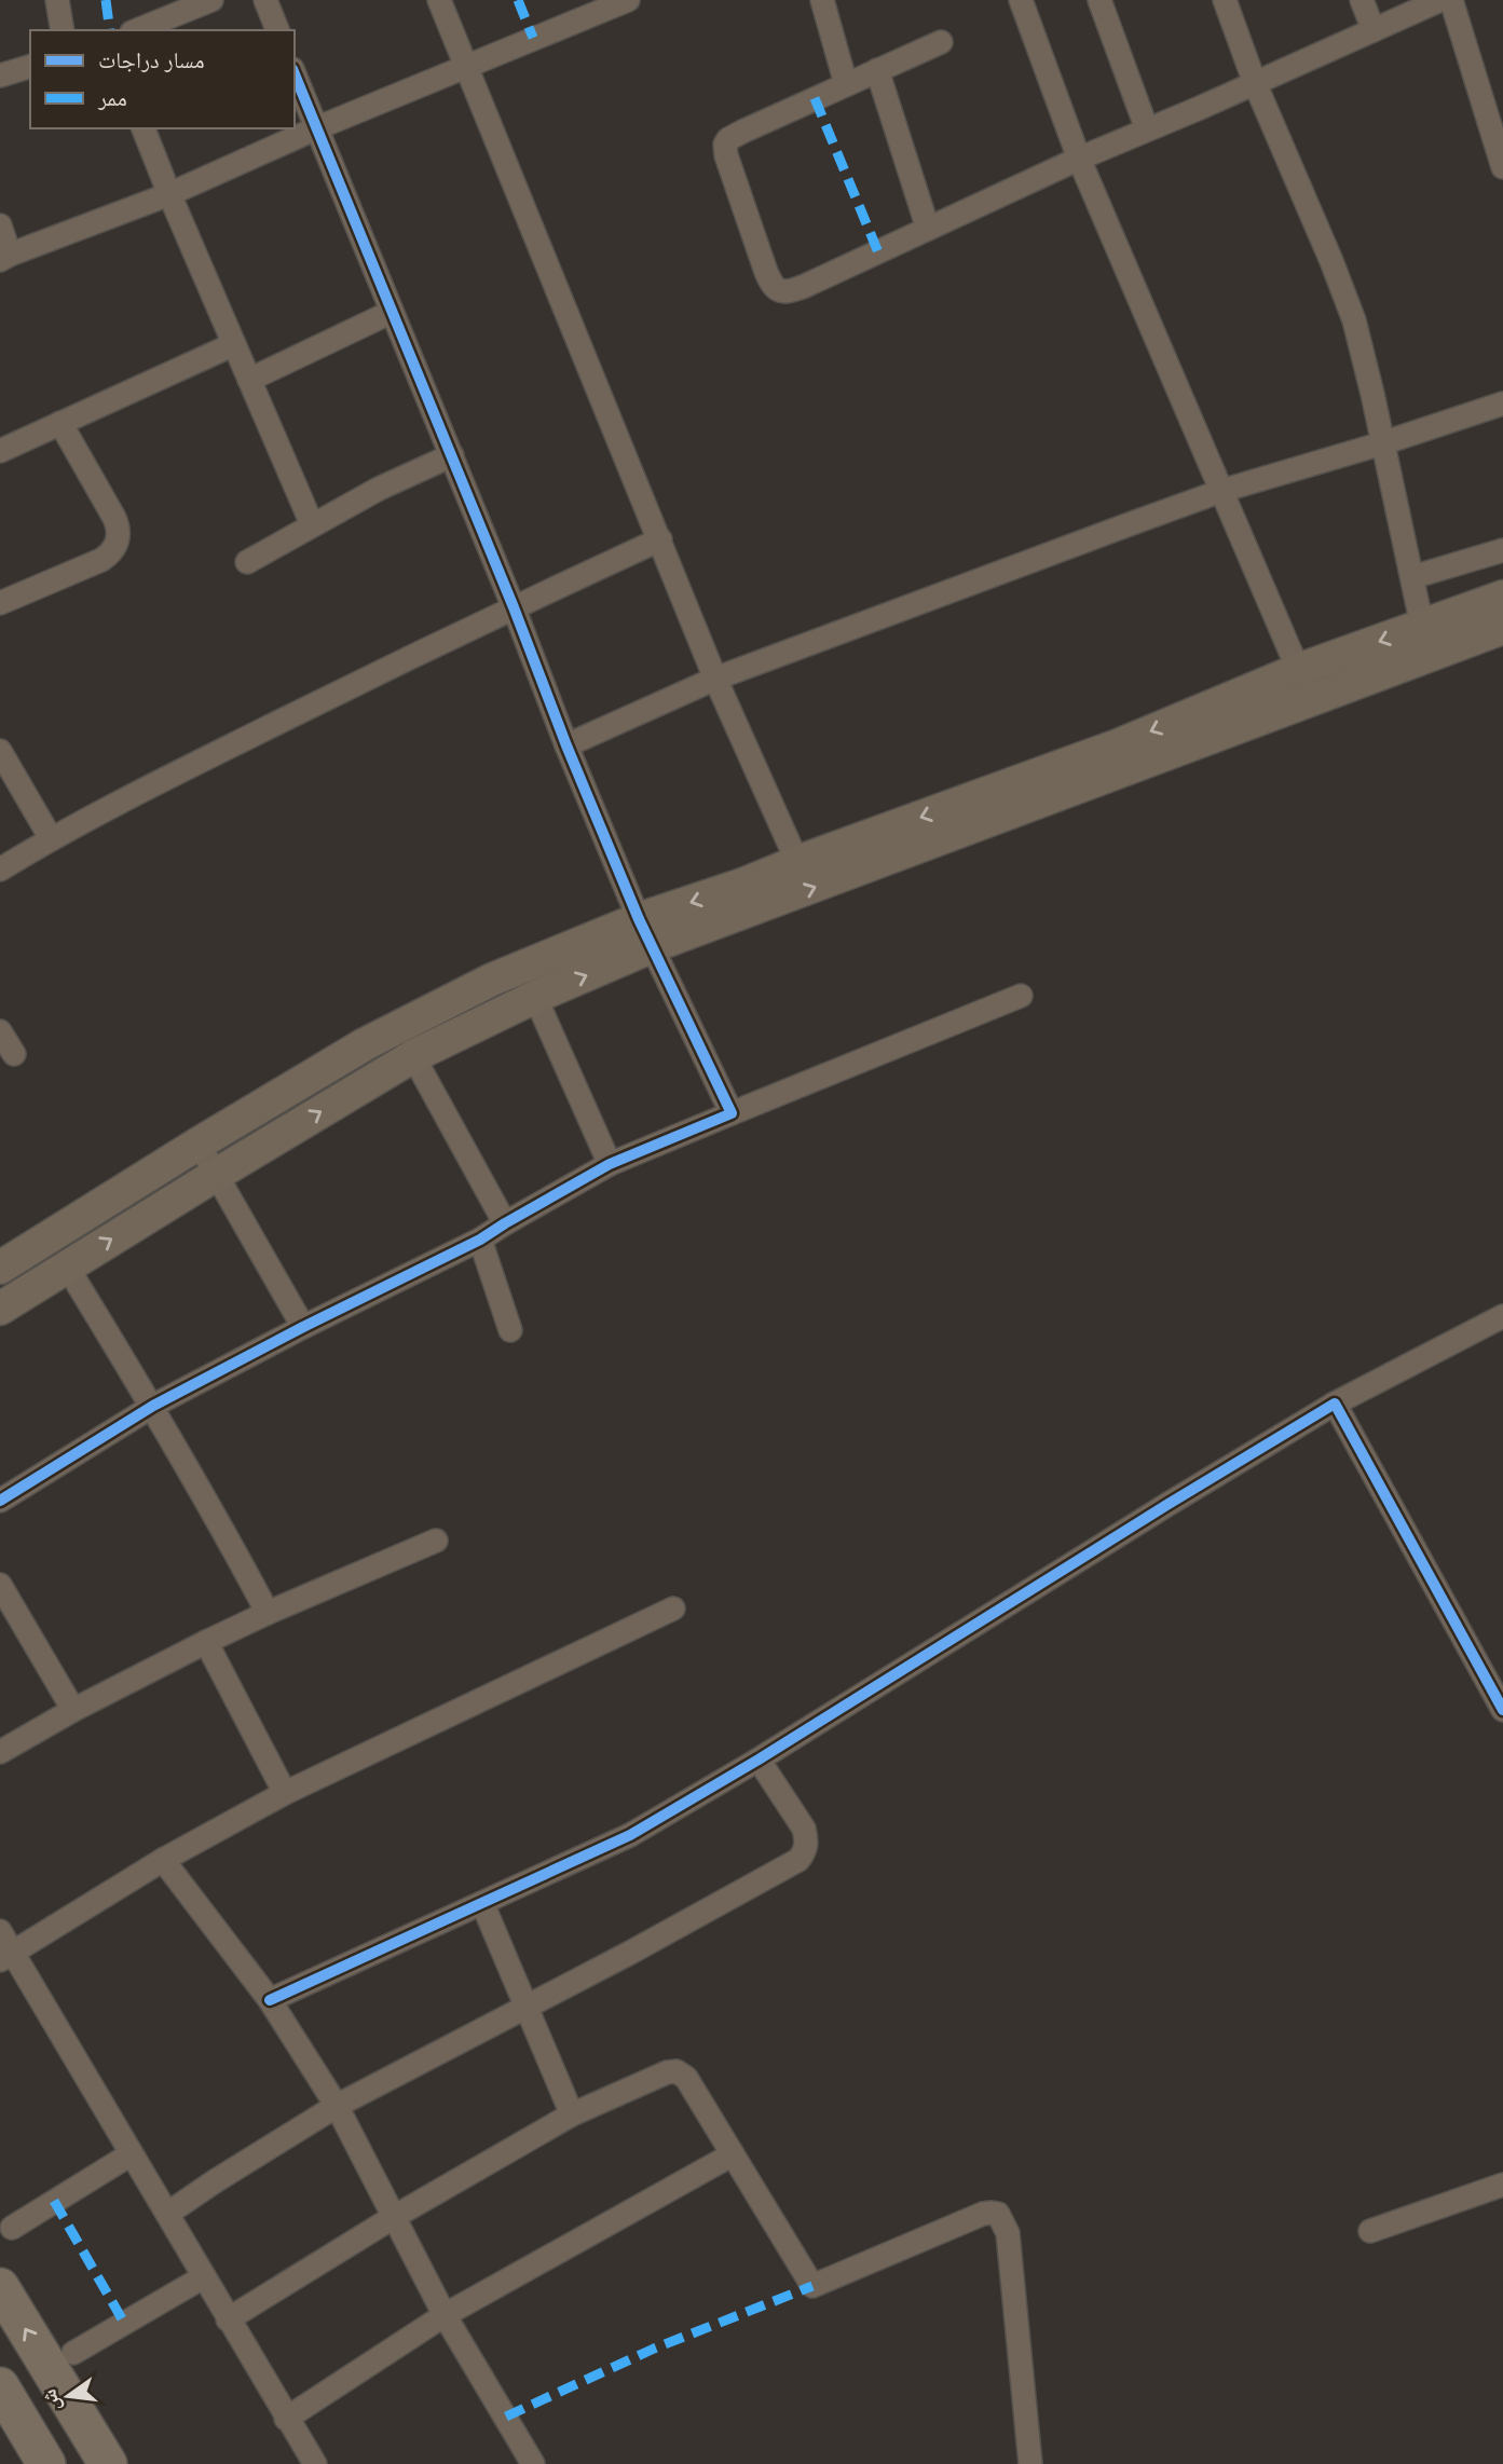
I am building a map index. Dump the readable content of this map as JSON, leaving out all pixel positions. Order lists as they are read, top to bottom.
{
  "legend": ["مسار دراجات", "ممر"],
  "north": "left"
}
